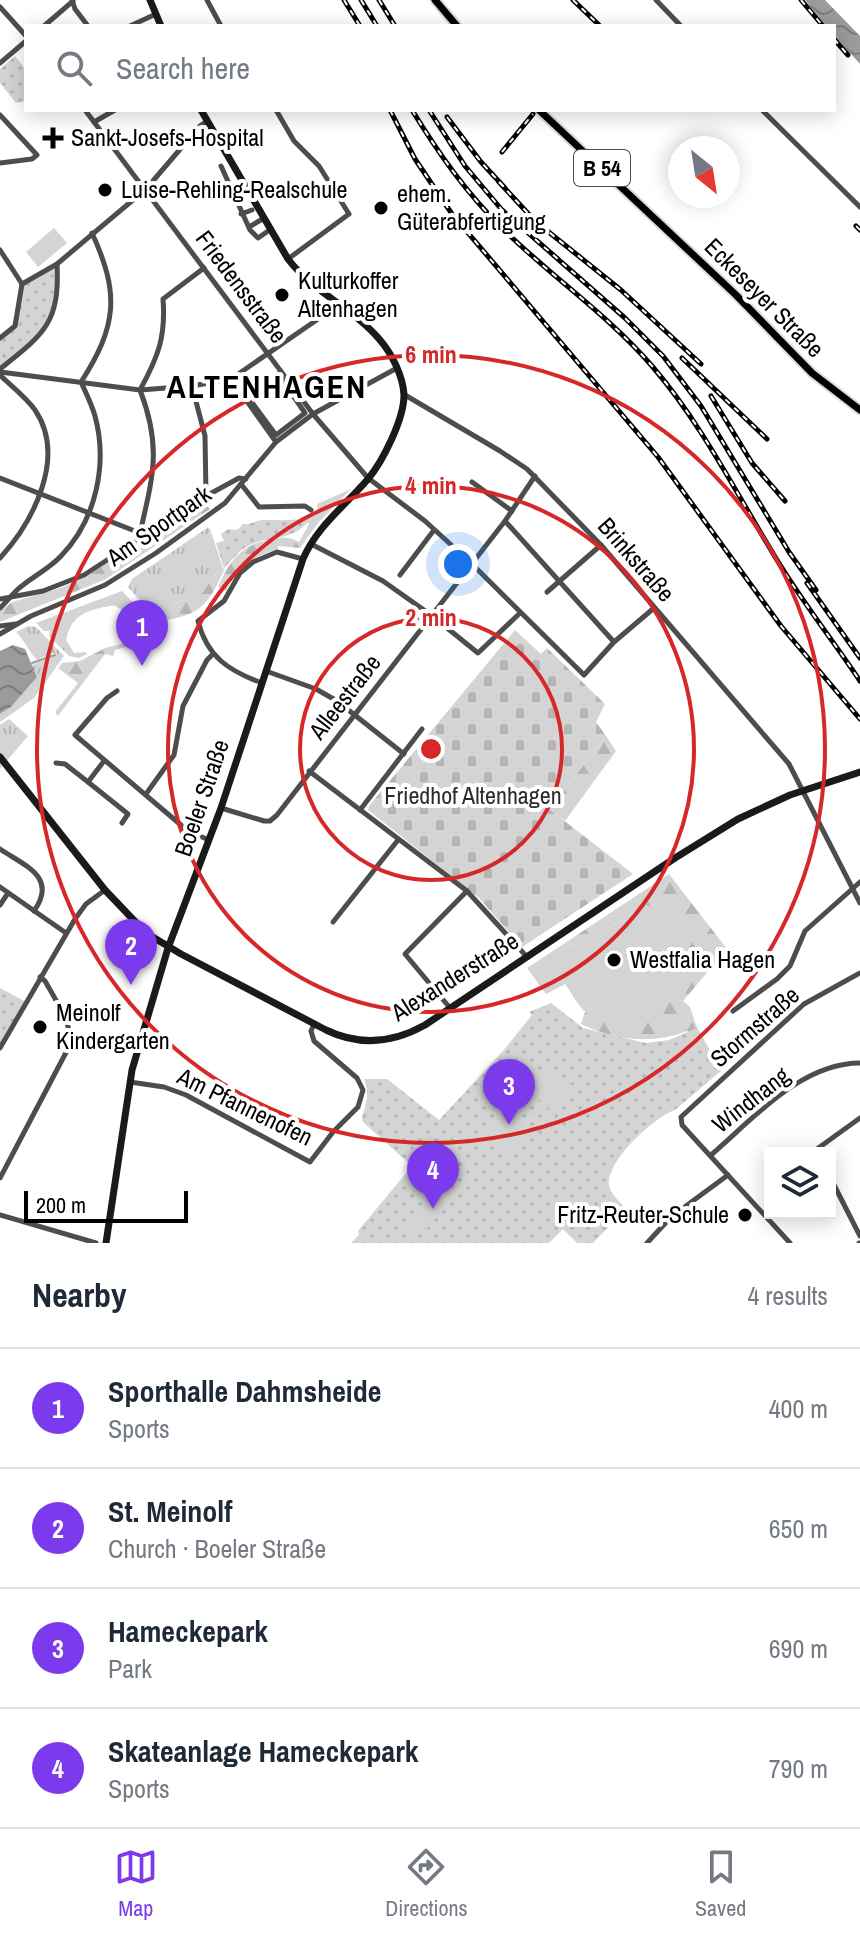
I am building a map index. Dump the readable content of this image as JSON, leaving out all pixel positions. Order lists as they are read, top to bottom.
{
  "streets": {
    "main road": ["B 54", "Eckeseyer Straße"],
    "street": [
      "Friedensstraße",
      "Am Sportpark",
      "Brinkstraße",
      "Alleestraße",
      "Boeler Straße",
      "Alexanderstraße",
      "Stormstraße",
      "Windhang",
      "Am Pfannenofen"
    ]
  },
  "crossings": [
    ["Friedensstraße", "Alleestraße"],
    ["Friedensstraße", "Boeler Straße"],
    ["Brinkstraße", "Alleestraße"],
    ["Brinkstraße", "Boeler Straße"],
    ["Brinkstraße", "Alexanderstraße"],
    ["Alleestraße", "Boeler Straße"],
    ["Boeler Straße", "Alexanderstraße"],
    ["Boeler Straße", "Am Pfannenofen"],
    ["Alexanderstraße", "Am Pfannenofen"],
    ["Stormstraße", "Windhang"]
  ],
  "districts": ["ALTENHAGEN"],
  "parks": ["Friedhof Altenhagen"],
  "places": {
    "health": ["Sankt-Josefs-Hospital"],
    "other": [
      "Luise-Rehling-Realschule",
      "ehem. Güterabfertigung",
      "Kulturkoffer Altenhagen",
      "Westfalia Hagen",
      "Meinolf Kindergarten",
      "Fritz-Reuter-Schule"
    ]
  },
  "scale_bar": "200 m",
  "north": "bottom right",
  "page": {
    "search": "Search here",
    "pins": [
      "1",
      "2",
      "3",
      "4"
    ],
    "scale": "200 m",
    "heading": ["Nearby", "4 results"],
    "list": [
      {
        "mark": "1",
        "name": "Sporthalle Dahmsheide",
        "note": "Sports",
        "value": "400 m"
      },
      {
        "mark": "2",
        "name": "St. Meinolf",
        "note": "Church · Boeler Straße",
        "value": "650 m"
      },
      {
        "mark": "3",
        "name": "Hameckepark",
        "note": "Park",
        "value": "690 m"
      },
      {
        "mark": "4",
        "name": "Skateanlage Hameckepark",
        "note": "Sports",
        "value": "790 m"
      }
    ],
    "nav": ["Map", "Directions", "Saved"]
  },
  "rings": ["6 min", "4 min", "2 min"]
}
